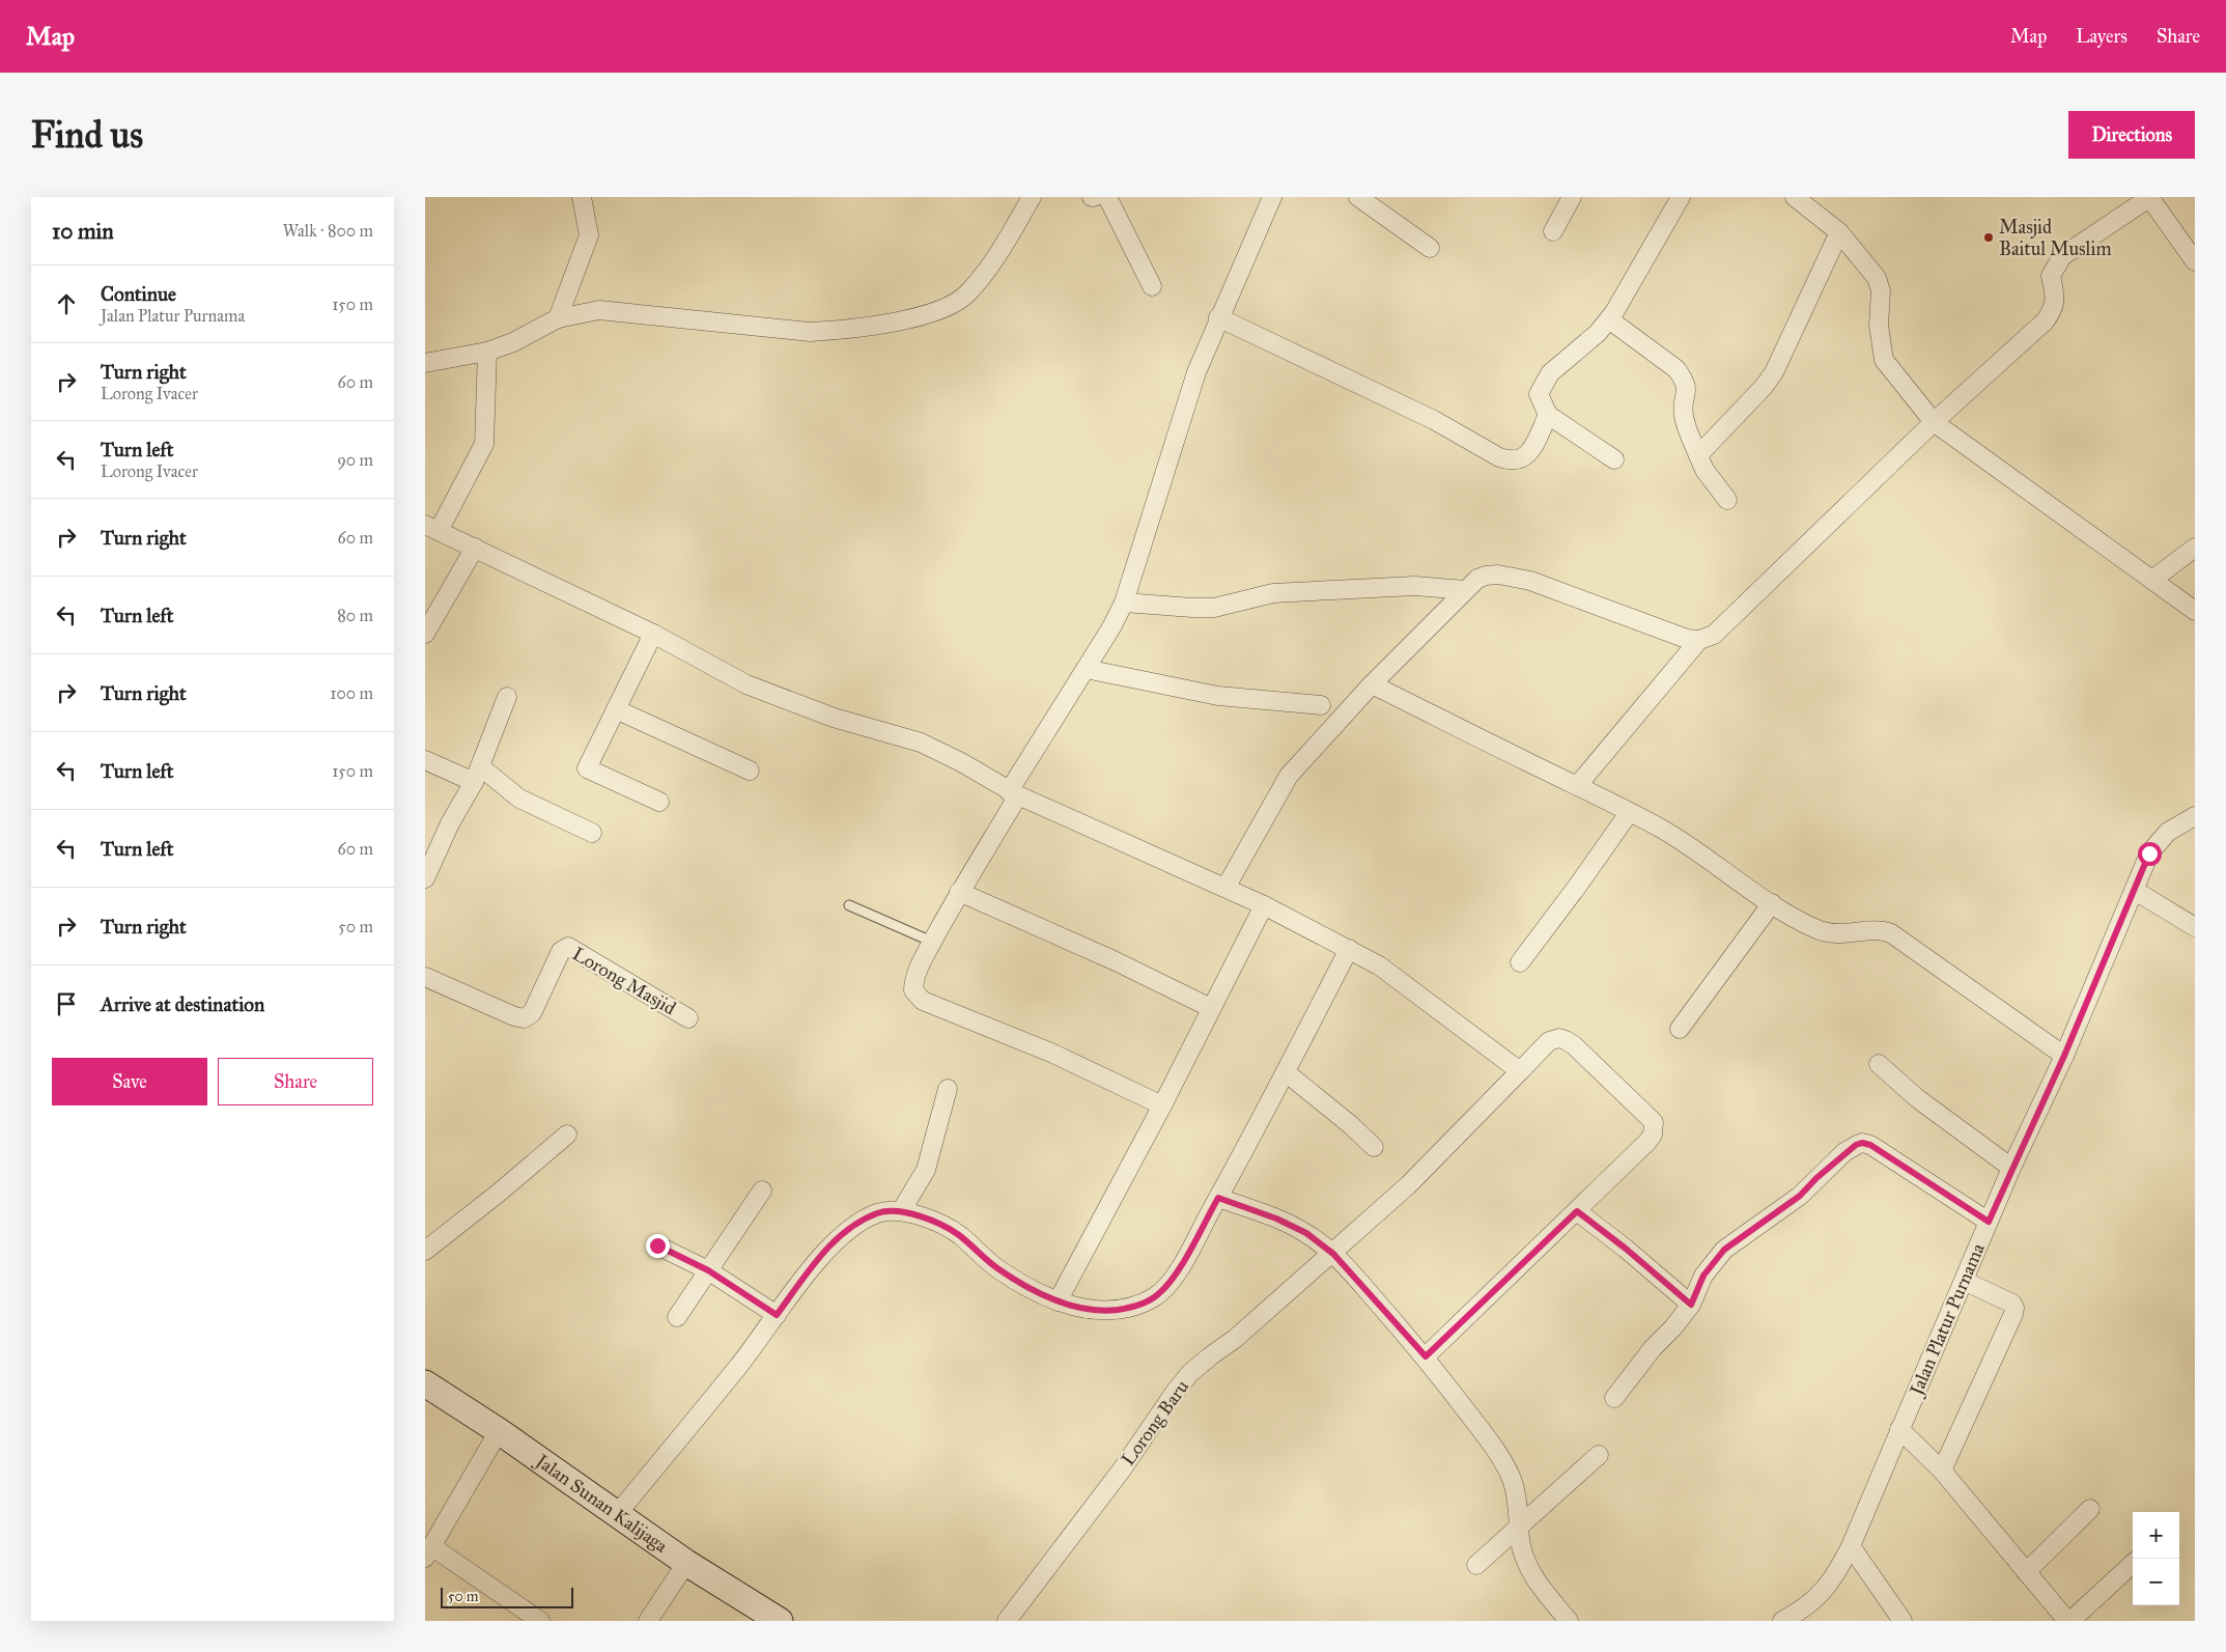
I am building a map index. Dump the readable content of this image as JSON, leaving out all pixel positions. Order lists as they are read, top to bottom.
{
  "streets": {
    "street": [
      "Lorong Masjid",
      "Jalan Platur Purnama",
      "Lorong Baru",
      "Jalan Sunan Kalijaga"
    ]
  },
  "places": ["Masjid Baitul Muslim"],
  "scale_bar": "50 m",
  "page": {
    "header": "Map",
    "nav": ["Map", "Layers", "Share"],
    "buttons": [
      "Directions",
      ["Save", "Share"]
    ],
    "title": "Find us",
    "heading": ["10 min", "Walk · 800 m"],
    "list": [
      ["Continue", "Jalan Platur Purnama", "150 m"],
      ["Turn right", "Lorong Ivacer", "60 m"],
      ["Turn left", "Lorong Ivacer", "90 m"],
      ["Turn right", "60 m"],
      ["Turn left", "80 m"],
      ["Turn right", "100 m"],
      ["Turn left", "150 m"],
      ["Turn left", "60 m"],
      ["Turn right", "50 m"],
      "Arrive at destination"
    ],
    "map_buttons": ["+", "−"],
    "scale": "50 m"
  }
}
